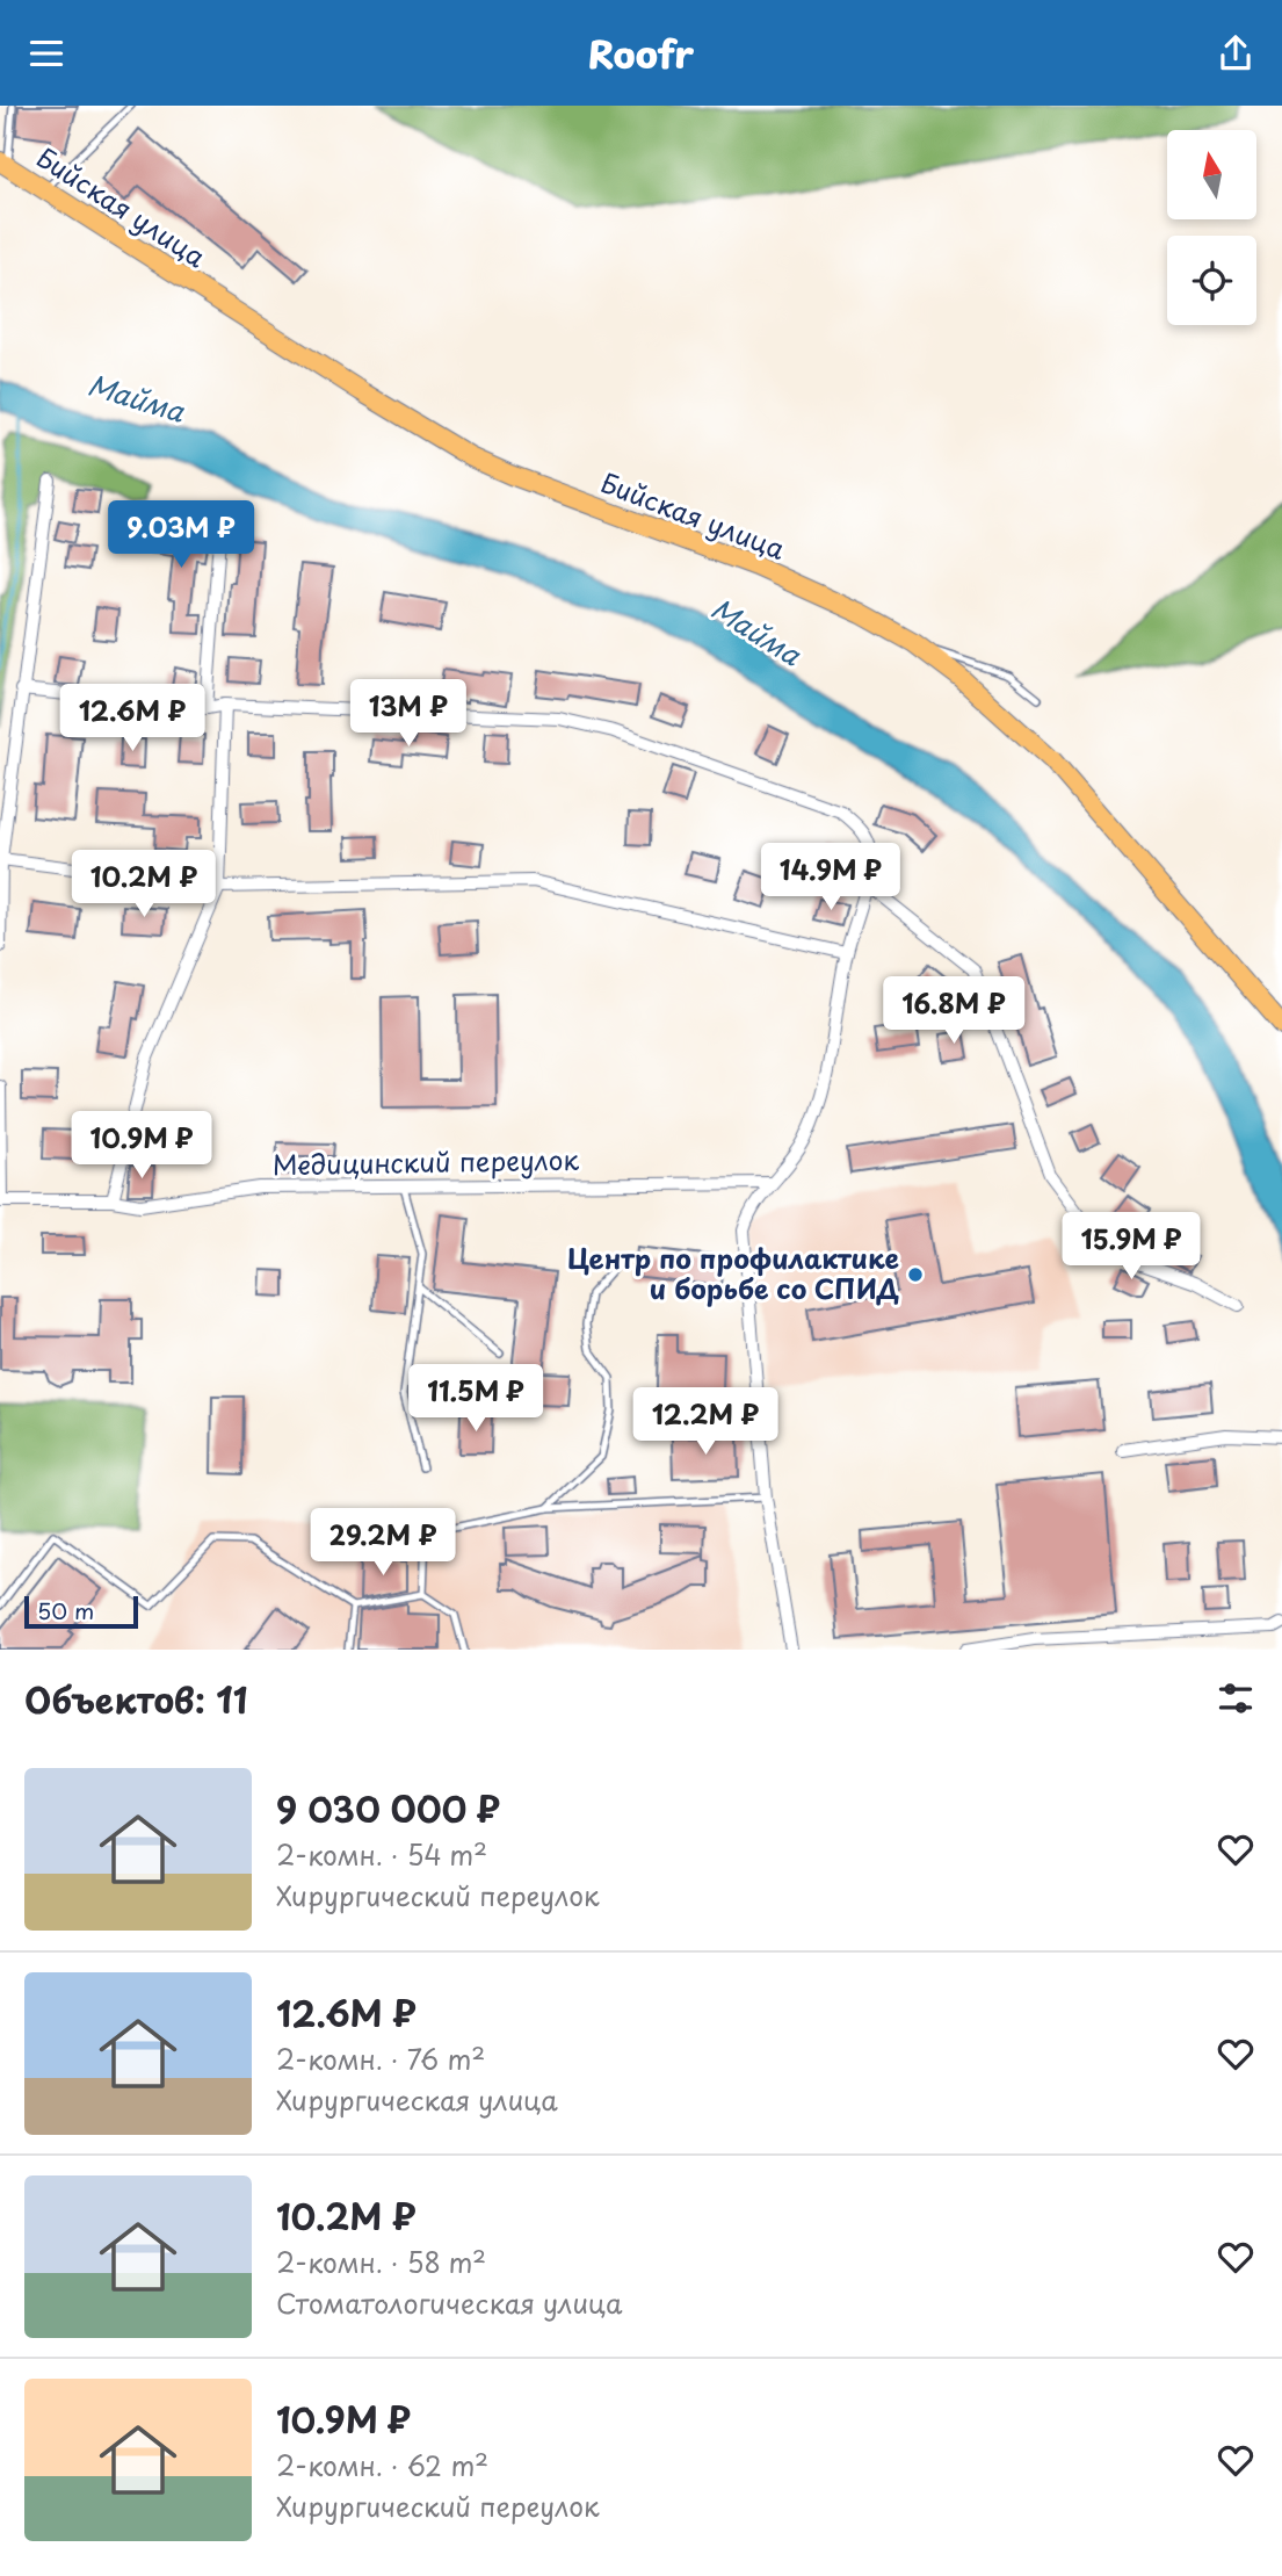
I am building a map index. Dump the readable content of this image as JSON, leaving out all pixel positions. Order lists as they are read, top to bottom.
{
  "streets": {
    "main road": ["Бийская улица"],
    "street": ["Медицинский переулок"]
  },
  "water": ["Майма"],
  "places": ["Центр по профилактике и борьбе со СПИД"],
  "scale_bar": "50 m",
  "north": "top",
  "page": {
    "header": "Roofr",
    "price": [
      "9.03M ₽",
      "13M ₽",
      "12.6M ₽",
      "14.9M ₽",
      "10.2M ₽",
      "16.8M ₽",
      "10.9M ₽",
      "15.9M ₽",
      "11.5M ₽",
      "12.2M ₽",
      "29.2M ₽"
    ],
    "scale": "50 m",
    "heading": "Объектов: 11",
    "list": [
      {
        "name": "9 030 000 ₽",
        "note": "2-комн. · 54 m² · Хирургический переулок"
      },
      {
        "name": "12.6M ₽",
        "note": "2-комн. · 76 m² · Хирургическая улица"
      },
      {
        "name": "10.2M ₽",
        "note": "2-комн. · 58 m² · Стоматологическая улица"
      },
      {
        "name": "10.9M ₽",
        "note": "2-комн. · 62 m² · Хирургический переулок"
      }
    ]
  }
}
